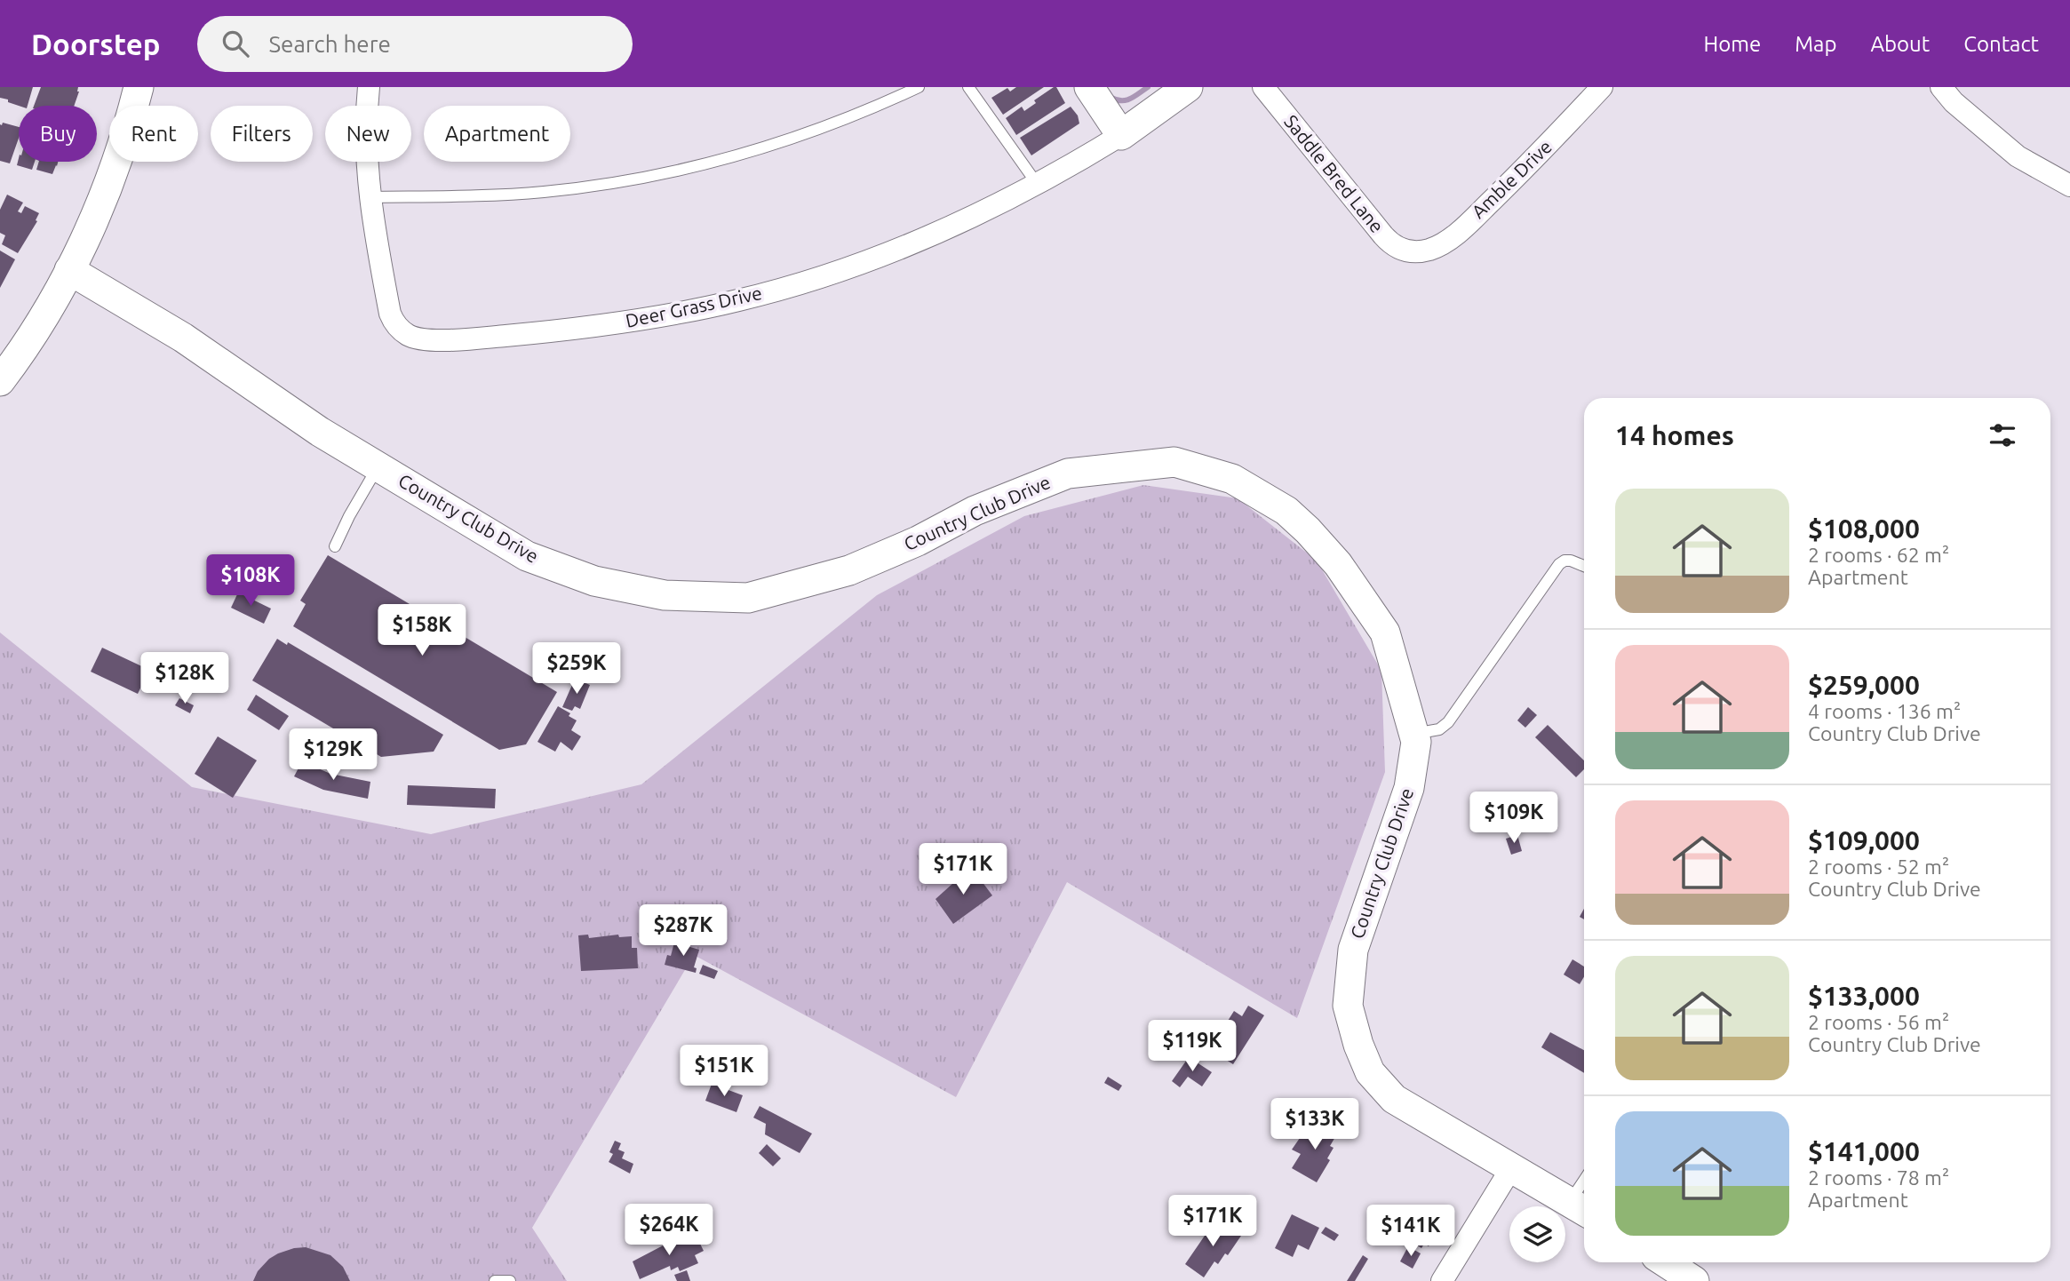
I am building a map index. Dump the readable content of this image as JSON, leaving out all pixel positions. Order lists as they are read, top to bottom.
{
  "streets": {
    "street": [
      "Saddle Bred Lane",
      "Amble Drive",
      "Deer Grass Drive",
      "Country Club Drive"
    ]
  },
  "crossings": [
    ["Saddle Bred Lane", "Amble Drive"]
  ],
  "page": {
    "header": "Doorstep",
    "search": "Search here",
    "nav": [
      "Home",
      "Map",
      "About",
      "Contact"
    ],
    "chip": [
      "Buy",
      "Rent",
      "Filters",
      "New",
      "Apartment"
    ],
    "heading": "14 homes",
    "list": [
      {
        "name": "$108,000",
        "note": "2 rooms · 62 m² · Apartment"
      },
      {
        "name": "$259,000",
        "note": "4 rooms · 136 m² · Country Club Drive"
      },
      {
        "name": "$109,000",
        "note": "2 rooms · 52 m² · Country Club Drive"
      },
      {
        "name": "$133,000",
        "note": "2 rooms · 56 m² · Country Club Drive"
      },
      {
        "name": "$141,000",
        "note": "2 rooms · 78 m² · Apartment"
      }
    ],
    "price": [
      "$108K",
      "$158K",
      "$259K",
      "$128K",
      "$129K",
      "$109K",
      "$171K",
      "$287K",
      "$119K",
      "$151K",
      "$133K",
      "$171K",
      "$264K",
      "$141K"
    ]
  }
}
